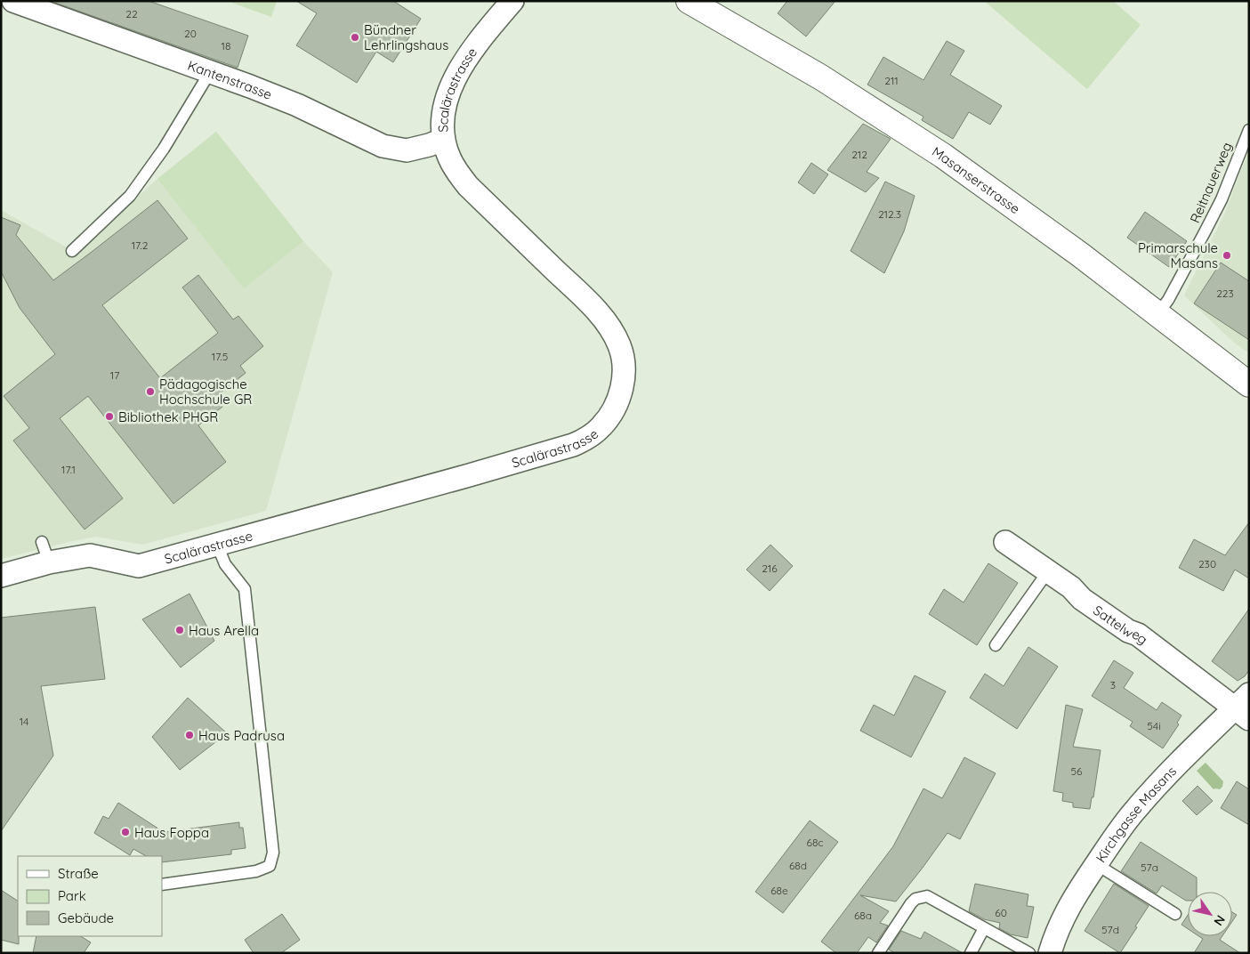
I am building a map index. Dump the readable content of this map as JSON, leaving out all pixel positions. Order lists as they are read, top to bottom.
{
  "streets": {
    "main road": ["Masanserstrasse"],
    "street": [
      "Kantenstrasse",
      "Scalärastrasse",
      "Sattelweg",
      "Kirchgasse Masans"
    ],
    "lane": ["Reitnauerweg"]
  },
  "crossings": [
    ["Kantenstrasse", "Scalärastrasse"],
    ["Masanserstrasse", "Reitnauerweg"],
    ["Sattelweg", "Kirchgasse Masans"]
  ],
  "places": [
    "Bündner Lehrlingshaus",
    "Primarschule Masans",
    "Pädagogische Hochschule GR",
    "Bibliothek PHGR",
    "Haus Arella",
    "Haus Padrusa",
    "Haus Foppa"
  ],
  "house_numbers": [
    "22",
    "20",
    "18",
    "211",
    "212",
    "212.3",
    "17.2",
    "223",
    "17.5",
    "17",
    "17.1",
    "230",
    "216",
    "3",
    "14",
    "54i",
    "56",
    "68c",
    "68d",
    "57a",
    "68e",
    "60",
    "68a",
    "57d"
  ],
  "legend": ["Straße", "Park", "Gebäude"],
  "north": "bottom right"
}
